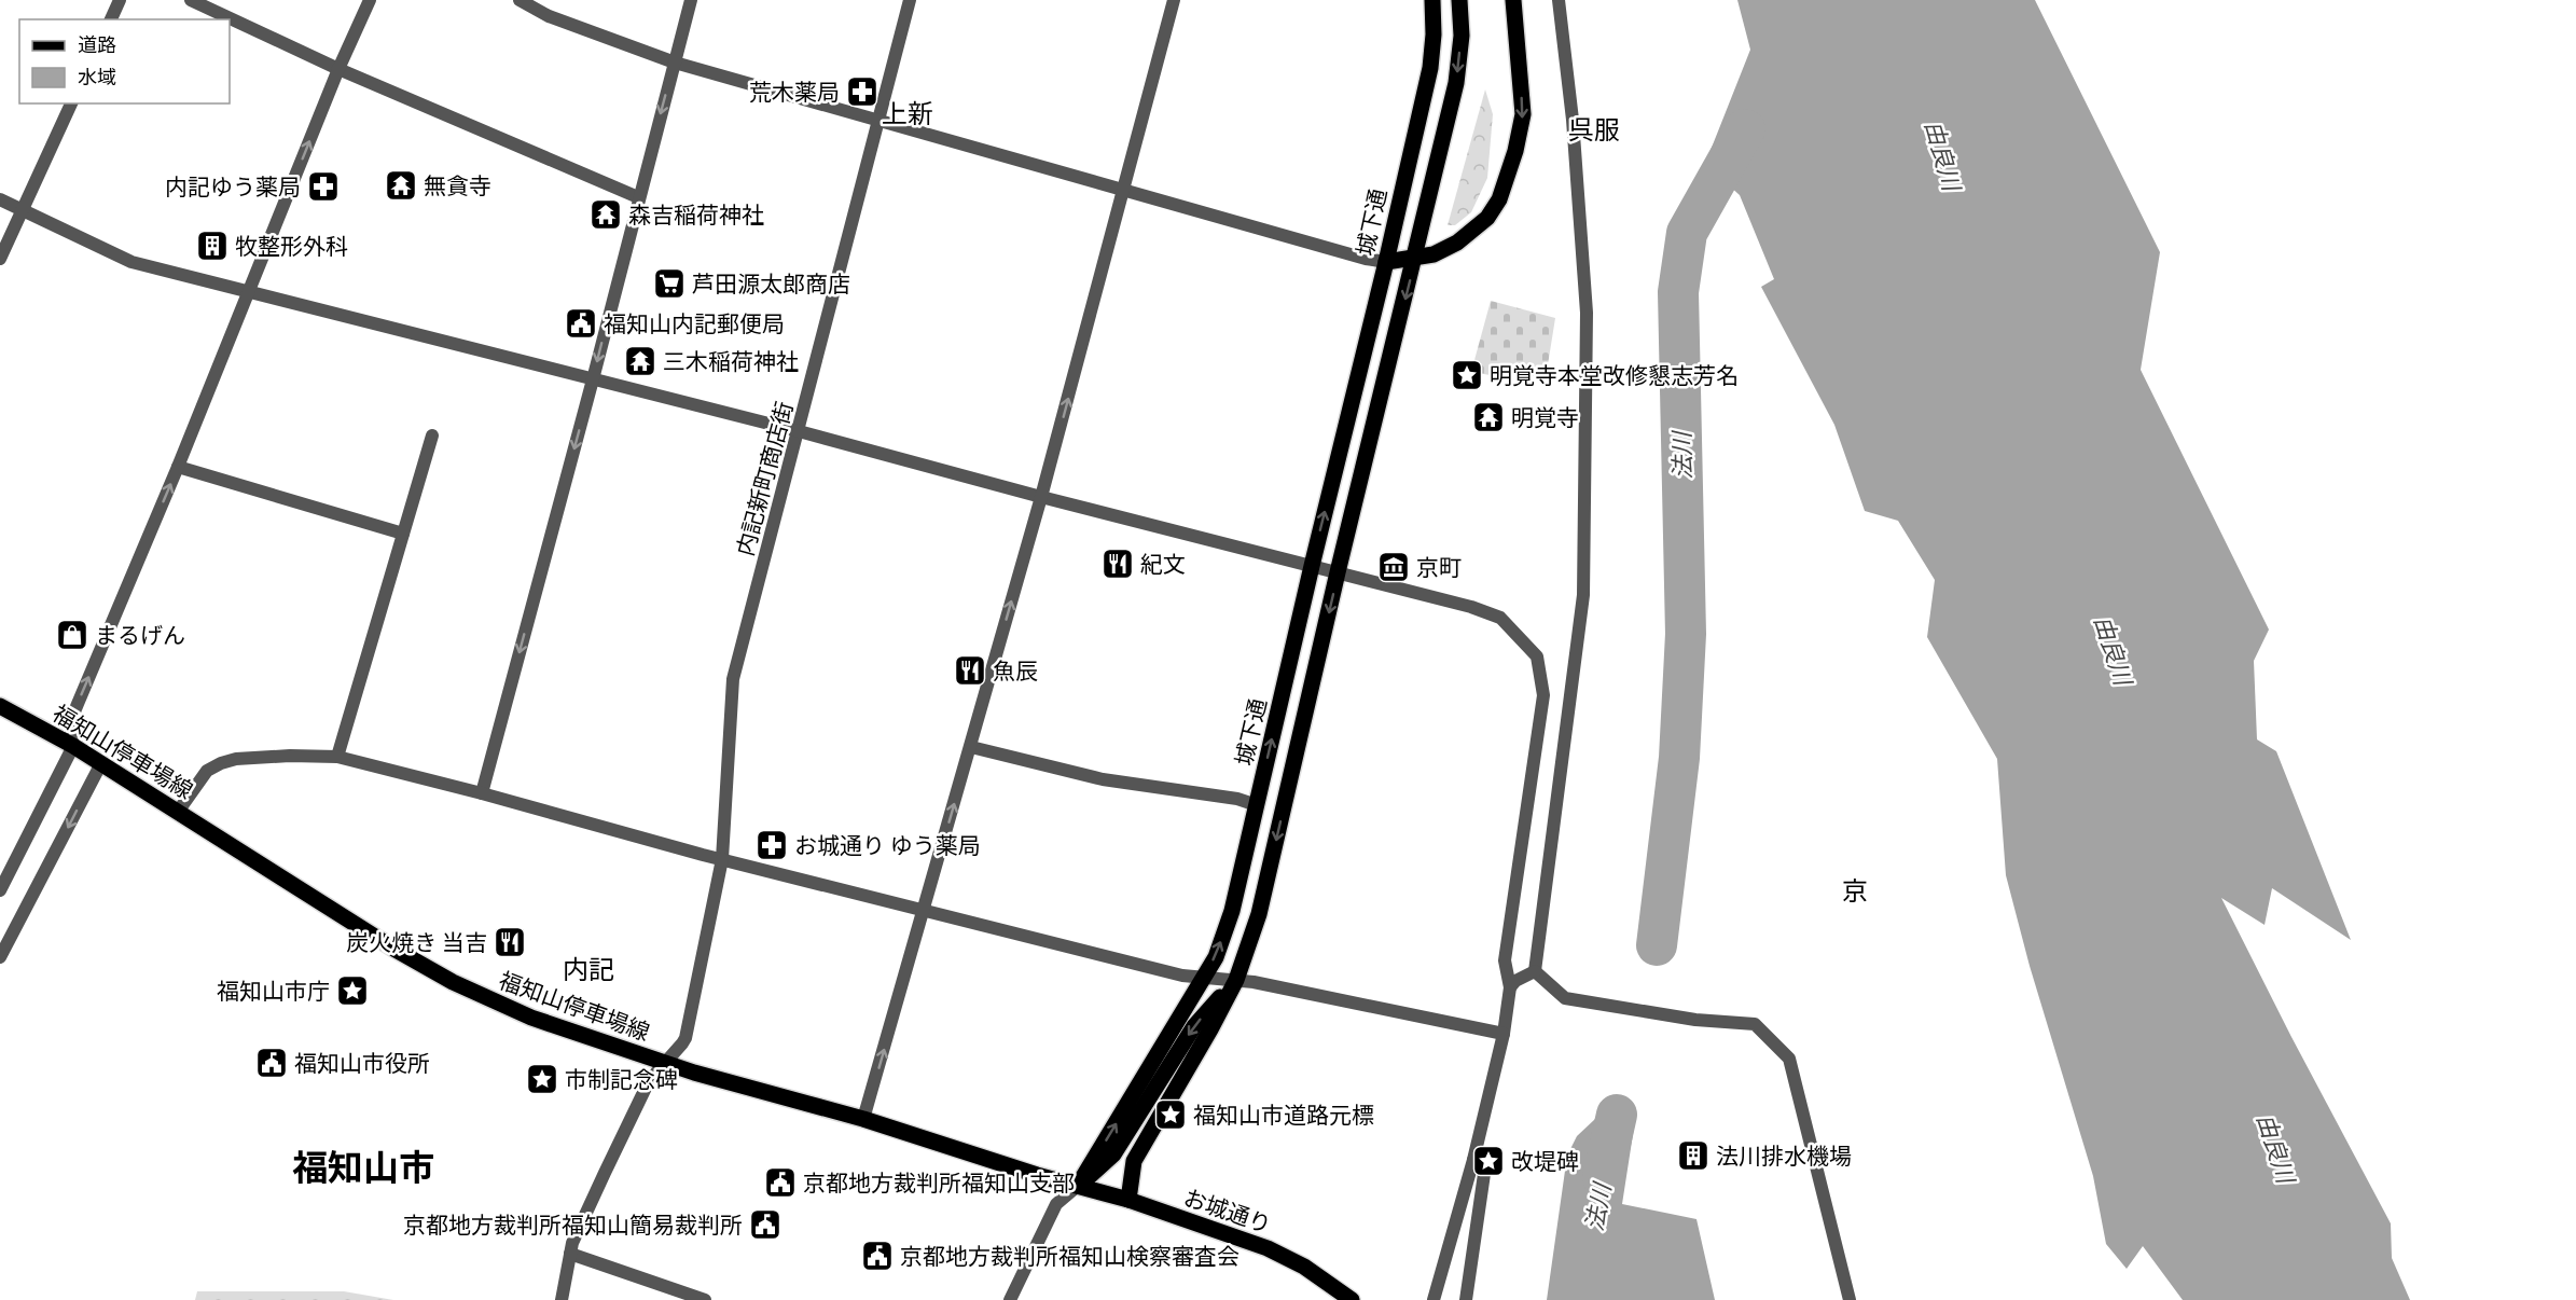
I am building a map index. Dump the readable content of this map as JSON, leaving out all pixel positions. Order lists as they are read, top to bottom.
{
  "streets": {
    "main road": ["城下通", "福知山停車場線", "お城通り"],
    "street": ["内記新町商店街"]
  },
  "crossings": [
    ["城下通", "福知山停車場線"],
    ["城下通", "お城通り"],
    ["内記新町商店街", "福知山停車場線"],
    ["福知山停車場線", "お城通り"]
  ],
  "districts": [
    "上新",
    "呉服",
    "京",
    "内記",
    "福知山市"
  ],
  "water": ["由良川", "法川"],
  "places": {
    "pharmacy": ["荒木薬局", "内記ゆう薬局", "お城通り ゆう薬局"],
    "temple": [
      "無貪寺",
      "森吉稲荷神社",
      "三木稲荷神社",
      "明覚寺"
    ],
    "building": ["牧整形外科", "法川排水機場"],
    "supermarket": ["芦田源太郎商店"],
    "public building": [
      "福知山内記郵便局",
      "福知山市役所",
      "京都地方裁判所福知山支部",
      "京都地方裁判所福知山簡易裁判所",
      "京都地方裁判所福知山検察審査会"
    ],
    "place": [
      "明覚寺本堂改修懇志芳名",
      "福知山市庁",
      "市制記念碑",
      "福知山市道路元標",
      "改堤碑"
    ],
    "restaurant": ["紀文", "魚辰", "炭火焼き 当吉"],
    "museum": ["京町"],
    "shop": ["まるげん"]
  },
  "legend": ["道路", "水域"]
}
